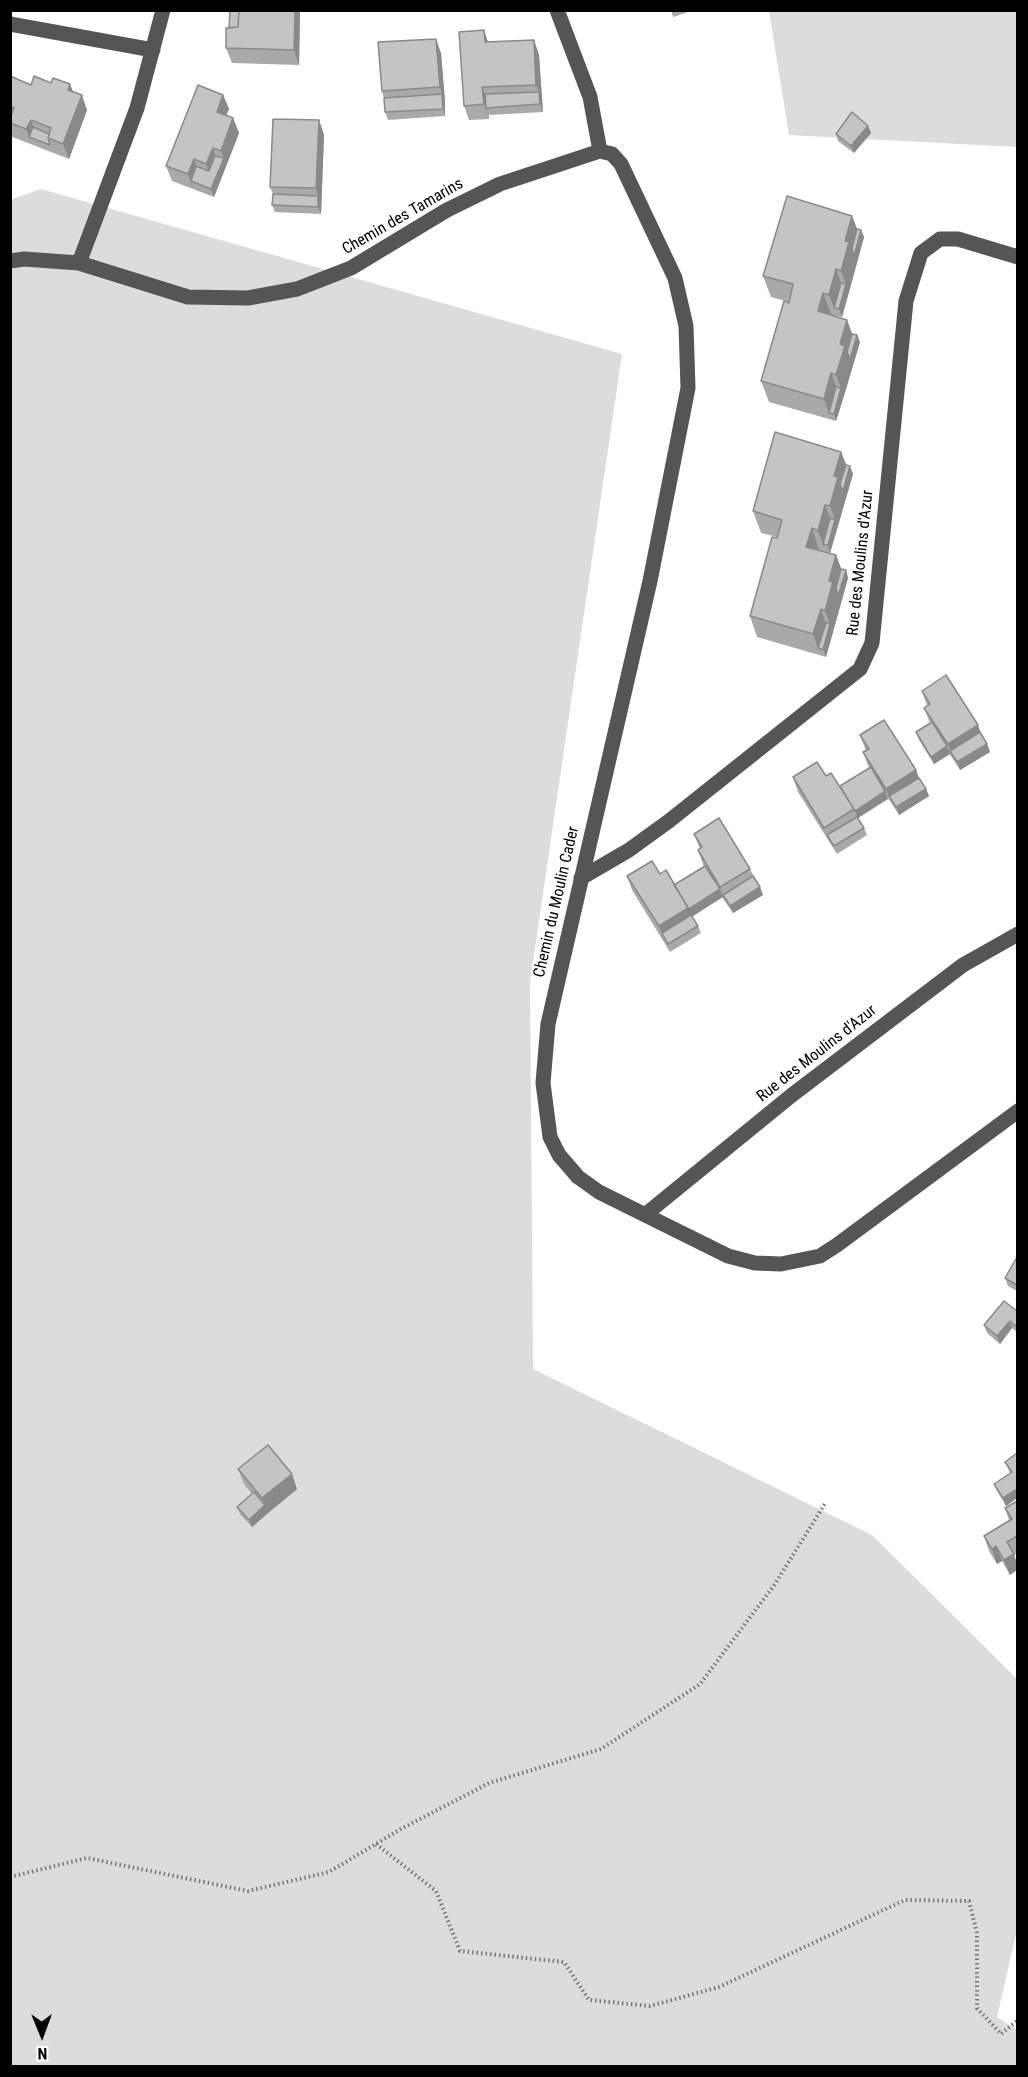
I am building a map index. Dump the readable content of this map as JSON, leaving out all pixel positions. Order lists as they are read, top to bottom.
{
  "streets": {
    "street": ["Chemin des Tamarins", "Rue des Moulins d'Azur", "Chemin du Moulin Cader"]
  },
  "crossings": [
    ["Chemin des Tamarins", "Chemin du Moulin Cader"],
    ["Rue des Moulins d'Azur", "Chemin du Moulin Cader"]
  ],
  "north": "bottom"
}
